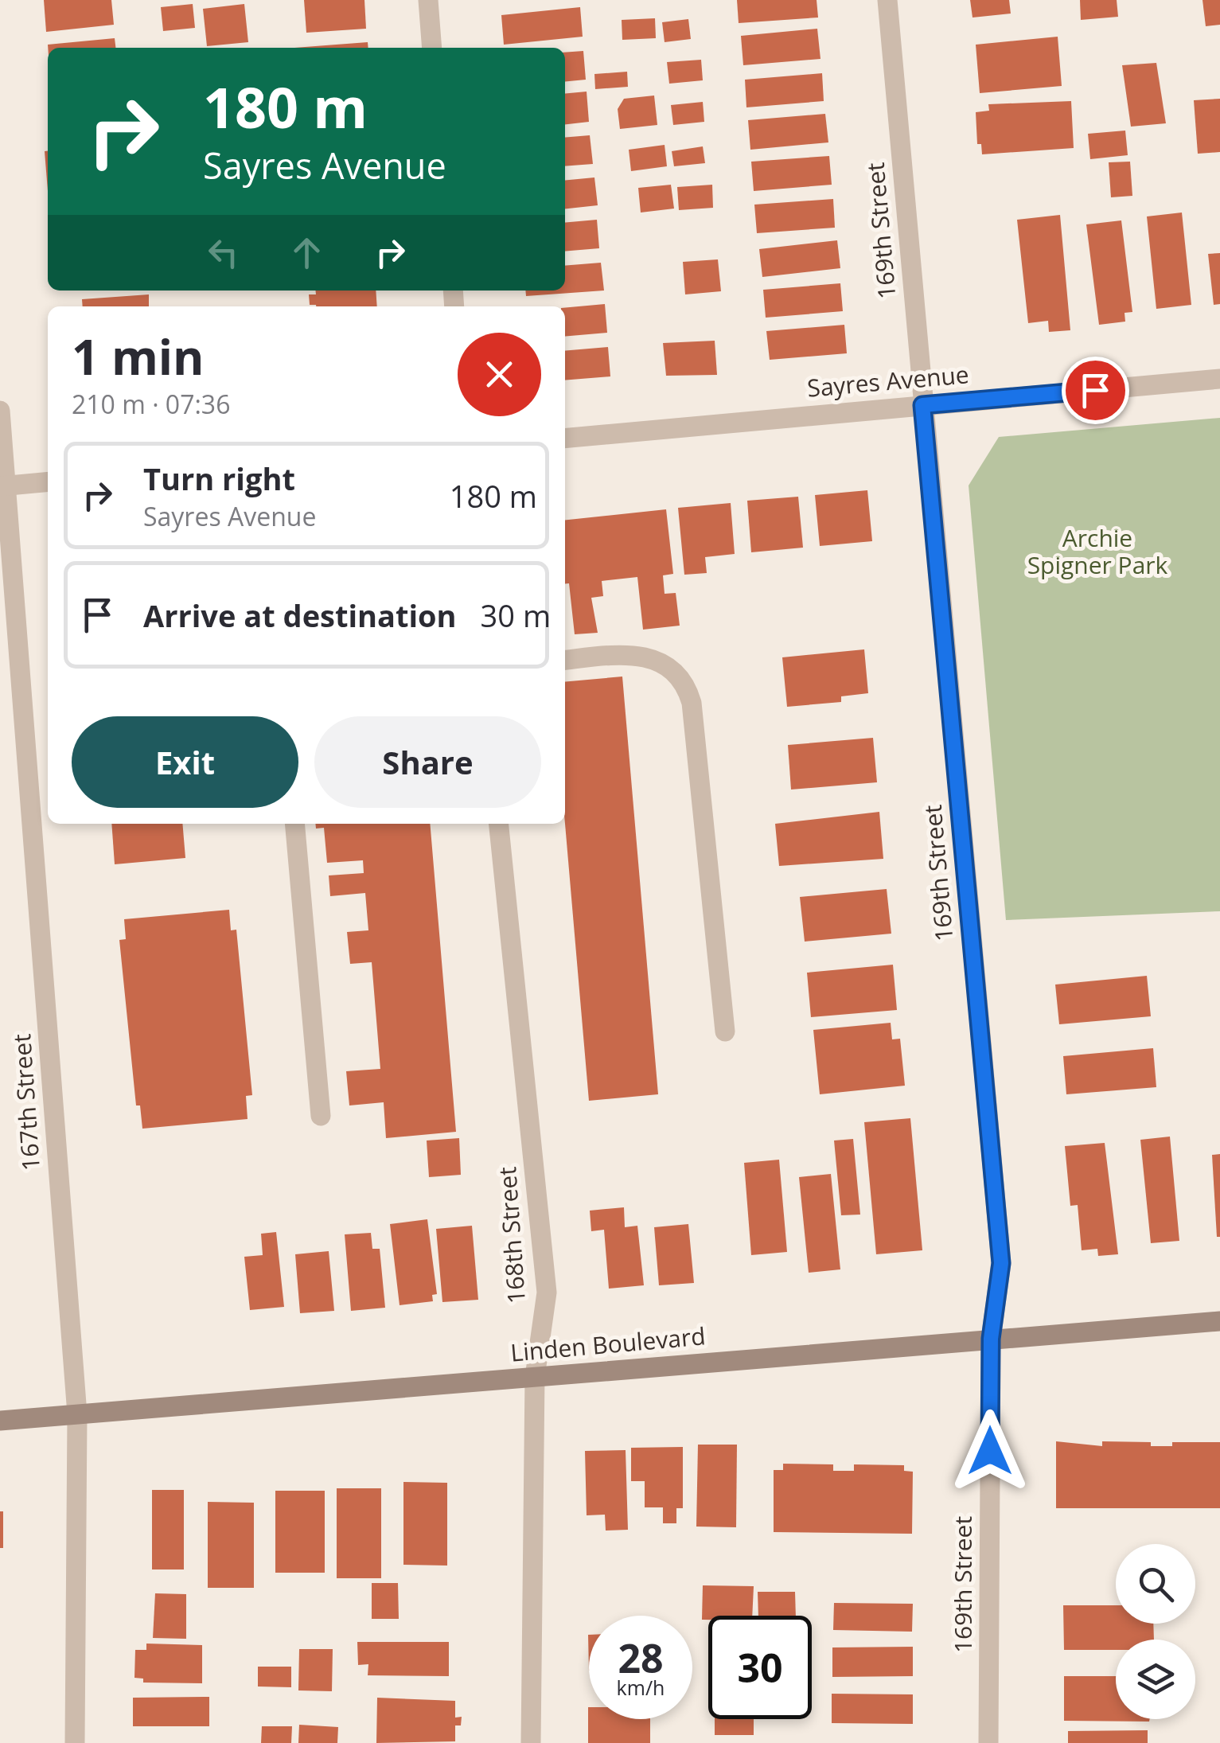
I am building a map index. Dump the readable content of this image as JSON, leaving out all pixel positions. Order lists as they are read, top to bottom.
{
  "streets": {
    "main road": ["Linden Boulevard"],
    "street": [
      "169th Street",
      "Sayres Avenue",
      "167th Street",
      "168th Street"
    ]
  },
  "crossings": [
    ["169th Street", "Sayres Avenue"],
    ["169th Street", "Linden Boulevard"],
    ["167th Street", "Linden Boulevard"],
    ["168th Street", "Linden Boulevard"]
  ],
  "parks": ["Archie Spigner Park"],
  "page": {
    "turn": ["180 m", "Sayres Avenue"],
    "heading": ["1 min", "210 m · 07:36"],
    "list": [
      {
        "name": "Turn right",
        "note": "Sayres Avenue",
        "value": "180 m"
      },
      {
        "name": "Arrive at destination",
        "value": "30 m"
      }
    ],
    "buttons": ["Exit", "Share"],
    "speed": "28 km/h",
    "limit": "30"
  }
}
